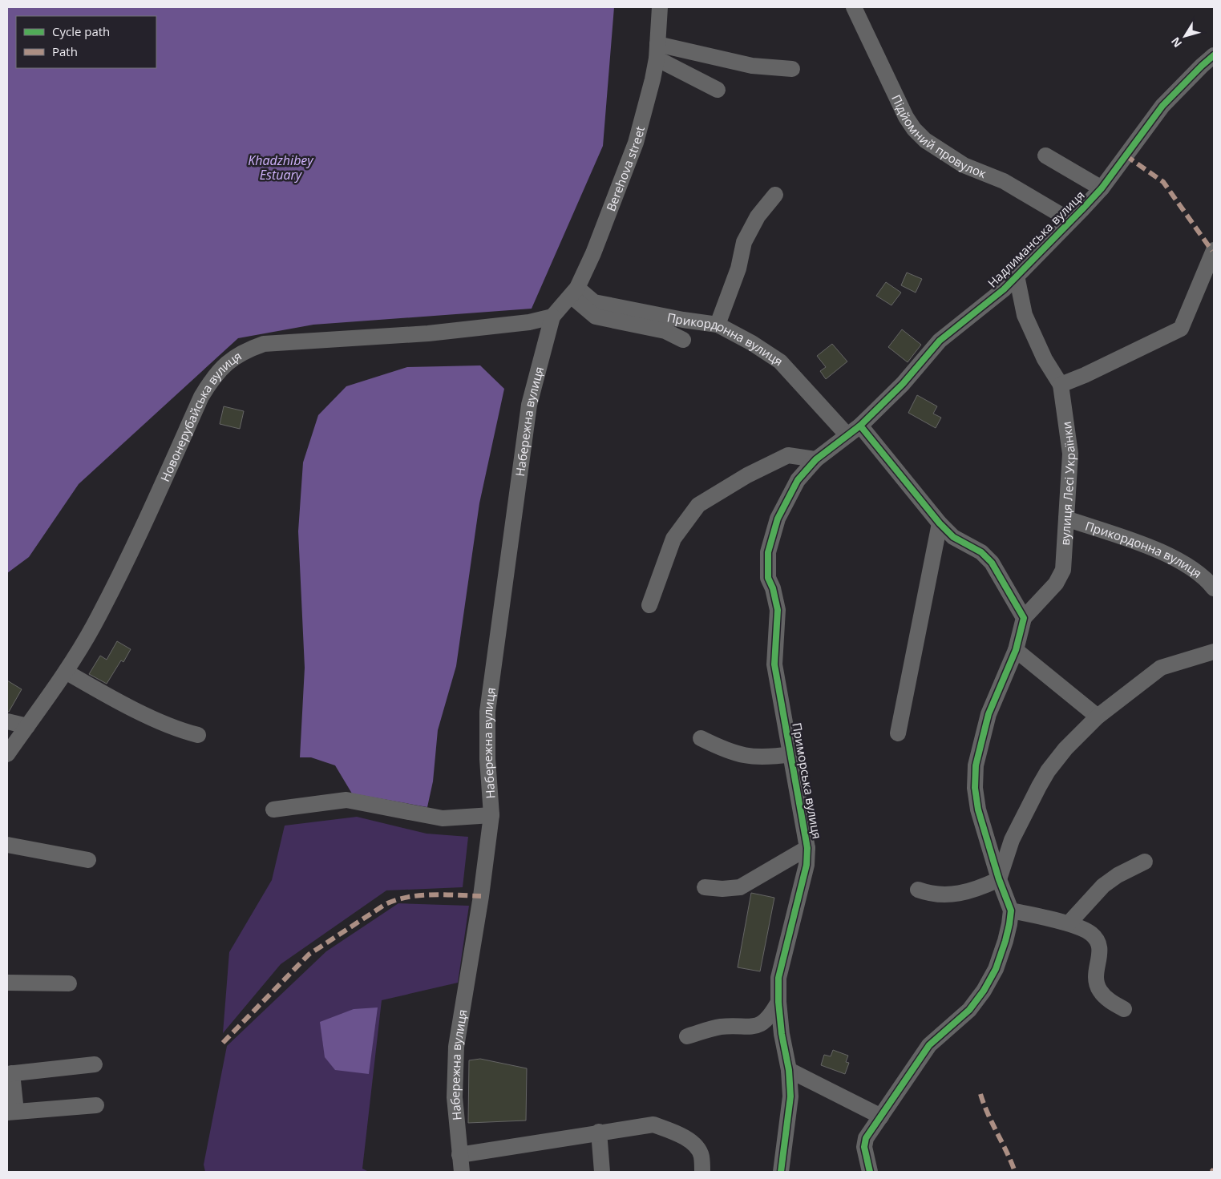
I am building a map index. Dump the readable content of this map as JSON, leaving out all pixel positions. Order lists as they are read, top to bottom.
{
  "streets": {
    "street": [
      "Підйомний провулок",
      "Berehova street",
      "Надлиманська вулиця",
      "Прикордонна вулиця",
      "Новонерубайська вулиця",
      "Набережна вулиця",
      "вулиця Лесі Українки",
      "Приморська вулиця"
    ]
  },
  "crossings": [
    ["Підйомний провулок", "Надлиманська вулиця"],
    ["Berehova street", "Прикордонна вулиця"],
    ["Berehova street", "Новонерубайська вулиця"],
    ["Berehova street", "Набережна вулиця"],
    ["Надлиманська вулиця", "Приморська вулиця"],
    ["Прикордонна вулиця", "вулиця Лесі Українки"],
    ["Прикордонна вулиця", "Приморська вулиця"],
    ["Новонерубайська вулиця", "Набережна вулиця"]
  ],
  "water": ["Khadzhibey Estuary"],
  "legend": ["Cycle path", "Path"],
  "north": "bottom left"
}
